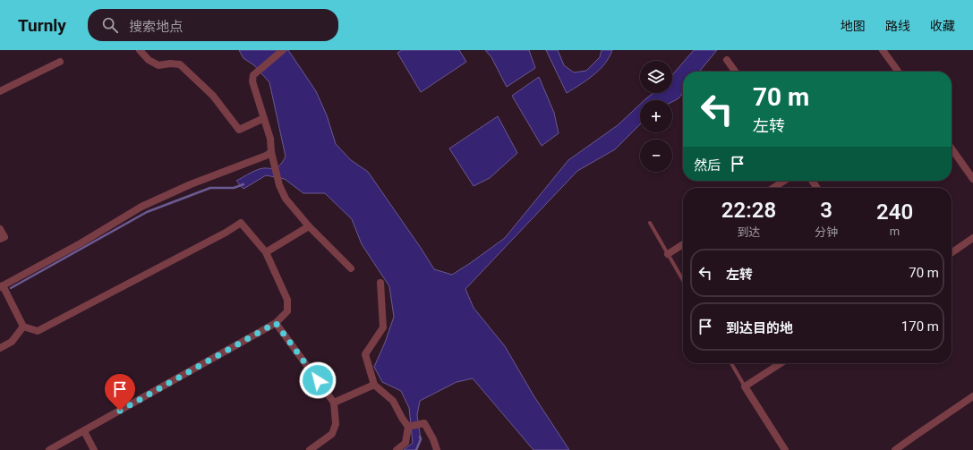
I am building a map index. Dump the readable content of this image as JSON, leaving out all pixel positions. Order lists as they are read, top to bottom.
{
  "page": {
    "header": "Turnly",
    "search": "搜索地点",
    "nav": ["地图", "路线", "收藏"],
    "map_buttons": ["+", "−"],
    "turn": ["70 m", "左转"],
    "then": "然后",
    "eta": [
      "22:28",
      "到达",
      "3",
      "分钟",
      "240",
      "m"
    ],
    "list": [
      {
        "name": "左转",
        "value": "70 m"
      },
      {
        "name": "到达目的地",
        "value": "170 m"
      }
    ]
  }
}
